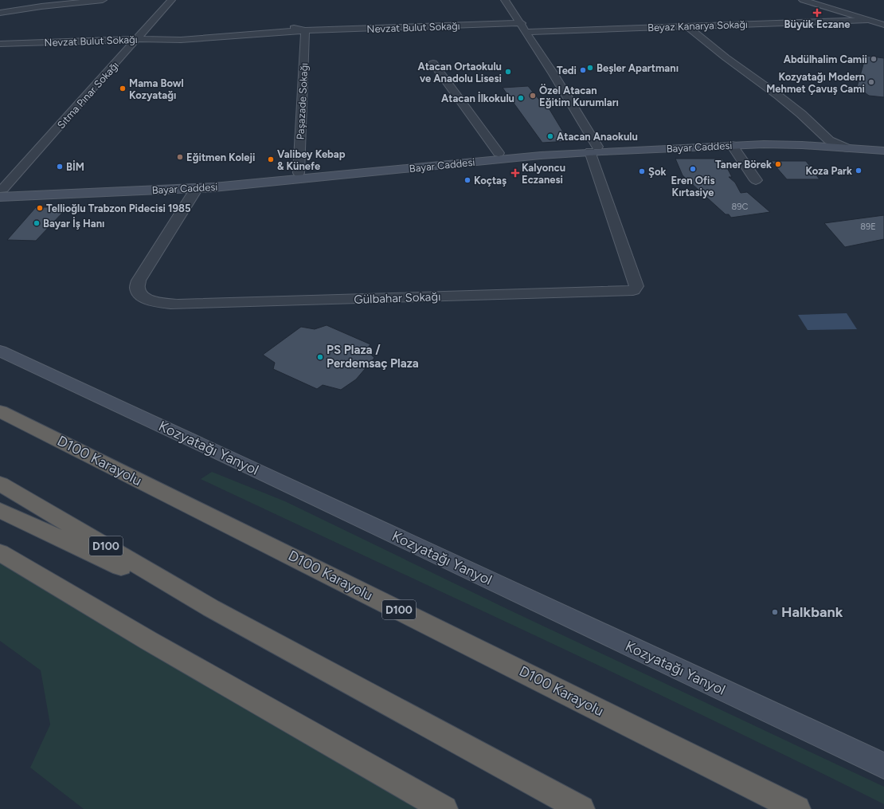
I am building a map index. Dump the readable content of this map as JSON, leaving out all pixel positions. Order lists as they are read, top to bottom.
{
  "streets": {
    "highway": ["D100 Karayolu", "D100"],
    "main road": ["Bayar Caddesi", "Kozyatağı Yanyol"],
    "street": [
      "Beyaz Kanarya Sokağı",
      "Nevzat Bulut Sokağı",
      "Sıtma Pınar Sokağı",
      "Paşazade Sokağı",
      "Gülbahar Sokağı"
    ]
  },
  "crossings": [
    ["Nevzat Bulut Sokağı", "Sıtma Pınar Sokağı"],
    ["Nevzat Bulut Sokağı", "Paşazade Sokağı"],
    ["Sıtma Pınar Sokağı", "Bayar Caddesi"],
    ["Paşazade Sokağı", "Bayar Caddesi"],
    ["Bayar Caddesi", "Gülbahar Sokağı"]
  ],
  "places": {
    "health": ["Büyük Eczane", "Kalyoncu Eczanesi"],
    "other": [
      "Abdülhalim Camii",
      "Beşler Apartmanı",
      "Tedi",
      "Atacan Ortaokulu ve Anadolu Lisesi",
      "Kozyatağı Modern Mehmet Çavuş Cami",
      "Mama Bowl Kozyatağı",
      "Özel Atacan Eğitim Kurumları",
      "Atacan İlkokulu",
      "Atacan Anaokulu",
      "Eğitmen Koleji",
      "Valibey Kebap & Künefe",
      "Taner Börek",
      "BİM",
      "Eren Ofis Kırtasiye",
      "Koza Park",
      "Şok",
      "Koçtaş",
      "Tellioğlu Trabzon Pidecisi 1985",
      "Bayar İş Hanı",
      "PS Plaza / Perdemsaç Plaza",
      "Halkbank"
    ]
  },
  "house_numbers": ["89C", "89E"]
}
